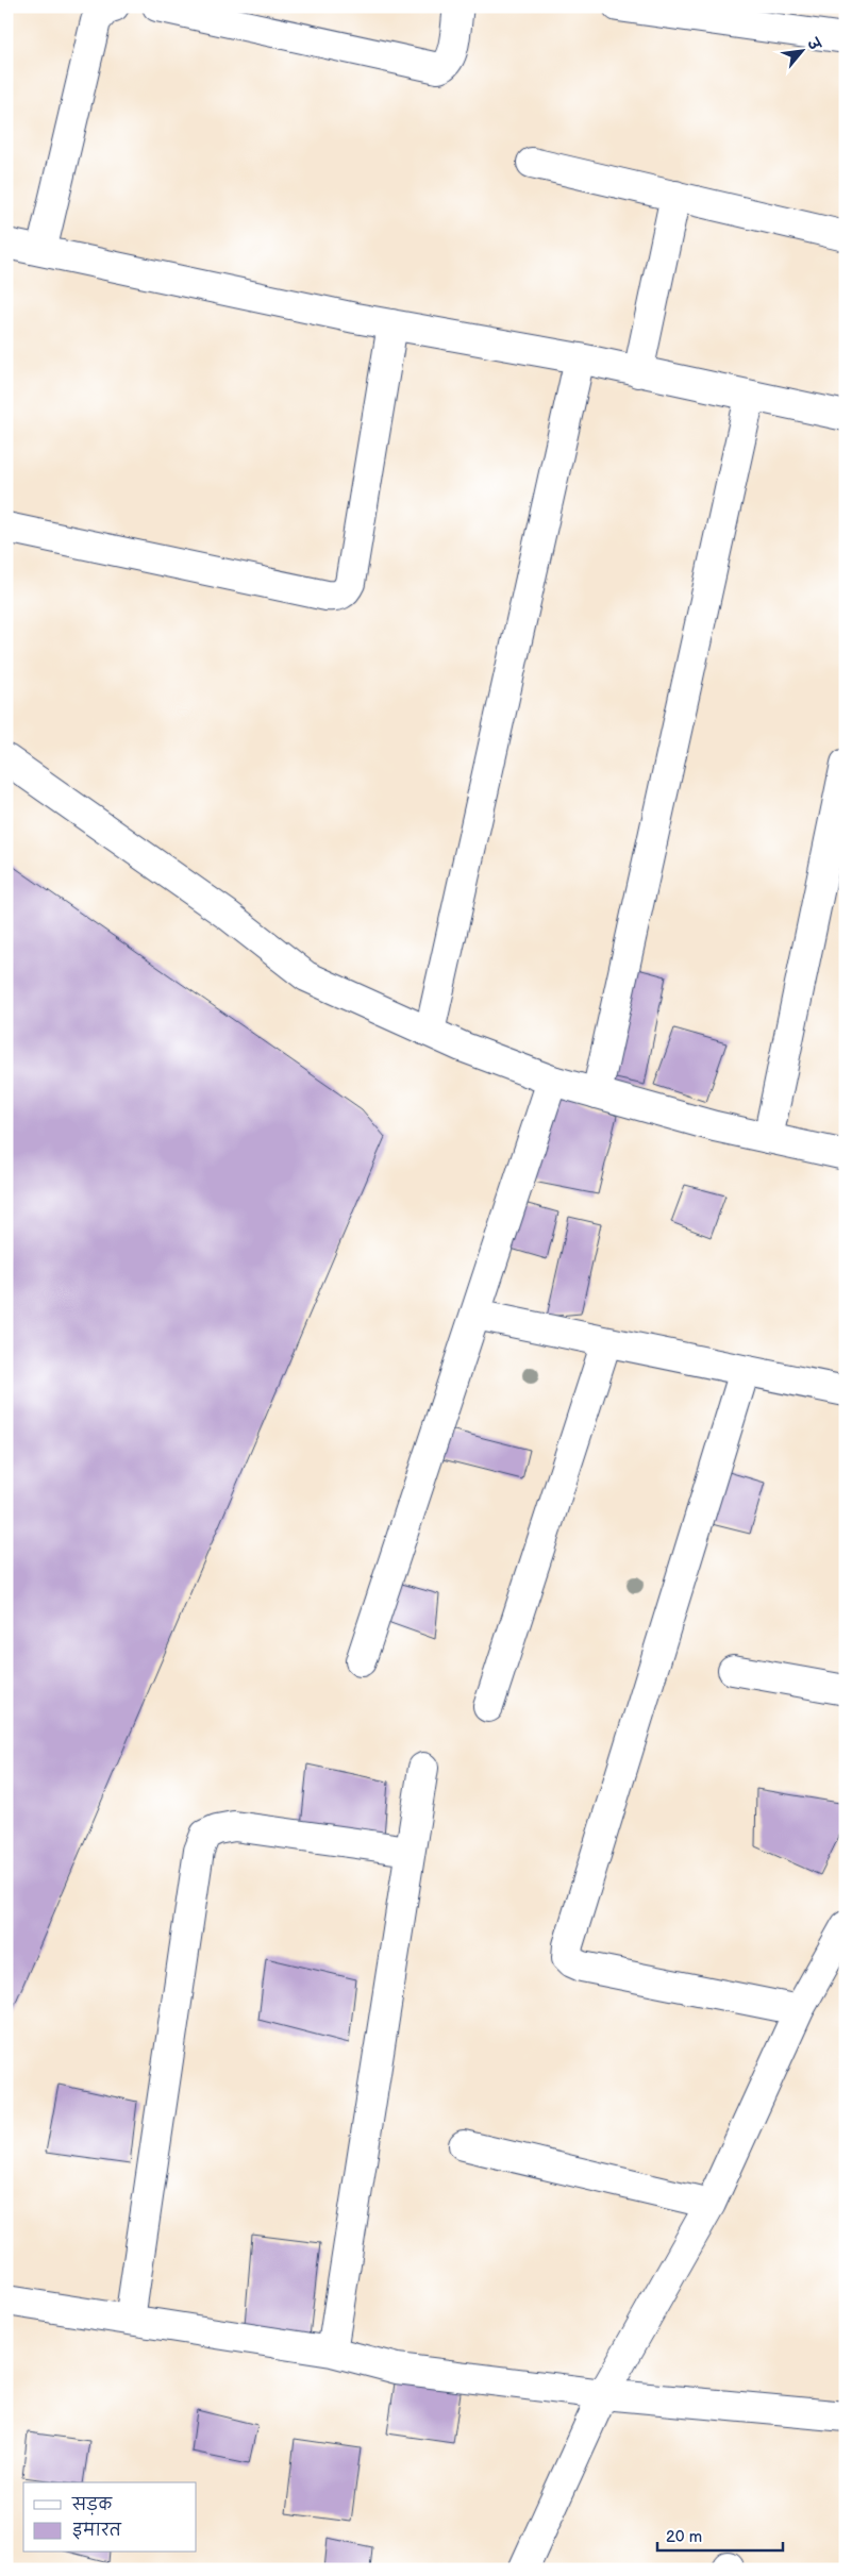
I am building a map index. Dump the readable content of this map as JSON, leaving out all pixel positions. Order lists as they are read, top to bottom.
{
  "legend": ["सड़क", "इमारत"],
  "scale_bar": "20 m",
  "north": "top right"
}
